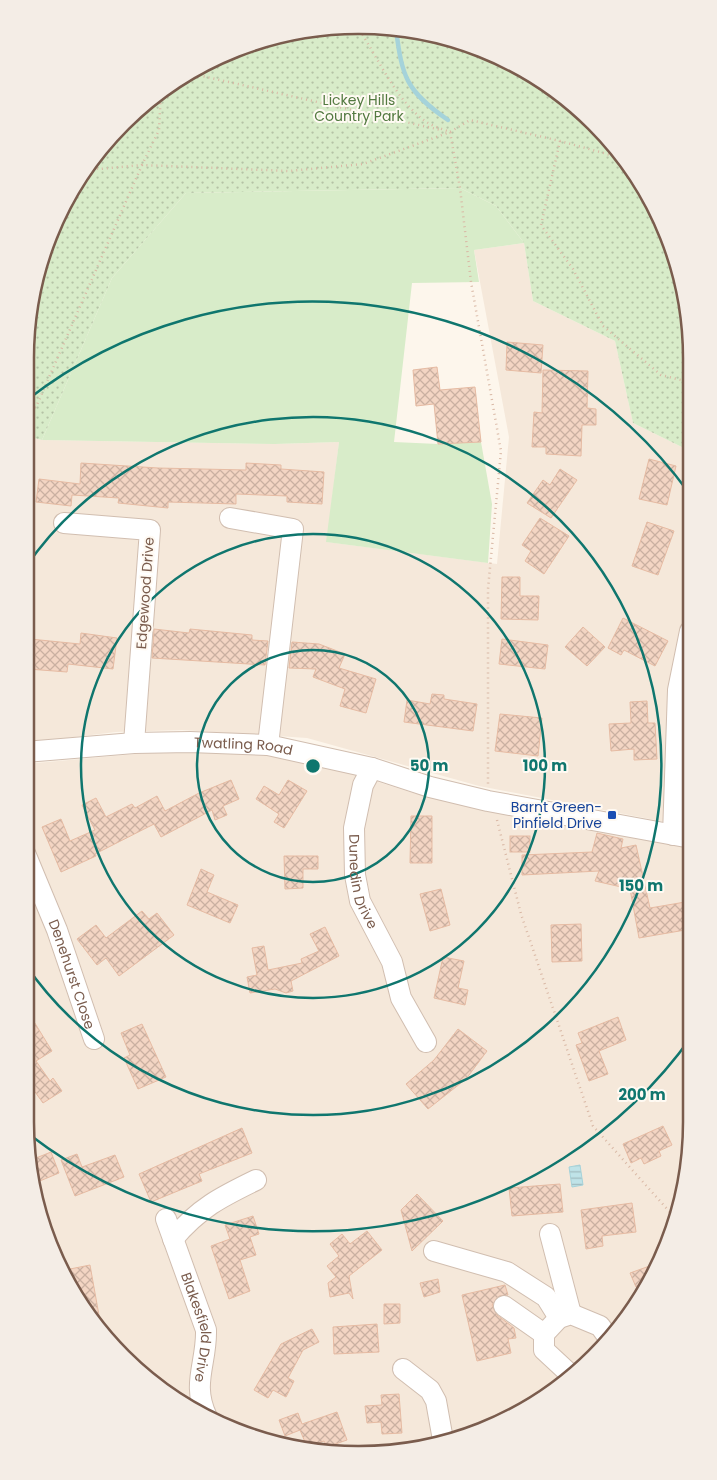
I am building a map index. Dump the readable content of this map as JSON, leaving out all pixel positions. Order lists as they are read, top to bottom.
{
  "streets": {
    "street": [
      "Edgewood Drive",
      "Twatling Road",
      "Dunedin Drive",
      "Denehurst Close",
      "Blakesfield Drive"
    ]
  },
  "crossings": [
    ["Edgewood Drive", "Twatling Road"],
    ["Twatling Road", "Dunedin Drive"]
  ],
  "parks": ["Lickey Hills Country Park"],
  "places": {
    "transit": ["Barnt Green- Pinfield Drive"]
  },
  "rings": [
    "50 m",
    "100 m",
    "150 m",
    "200 m"
  ]
}
